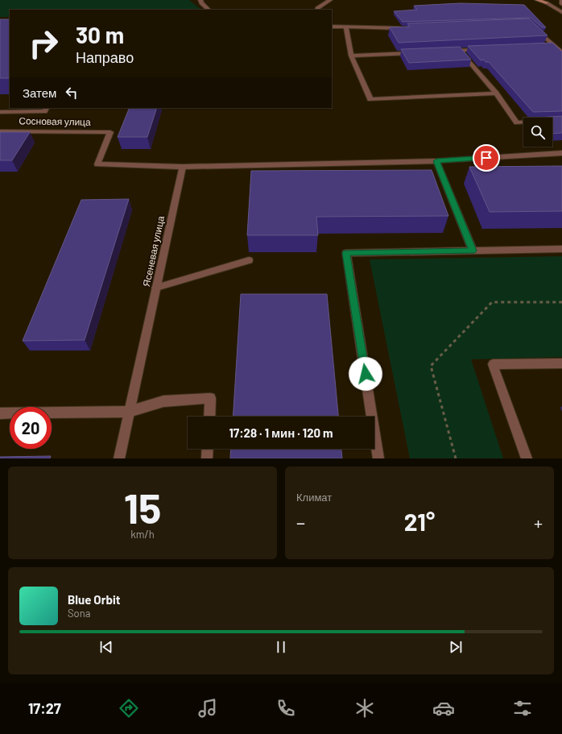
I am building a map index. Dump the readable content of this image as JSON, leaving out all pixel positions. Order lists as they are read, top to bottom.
{
  "streets": {
    "street": ["Сосновая улица", "Ясеневая улица"]
  },
  "crossings": [
    ["Сосновая улица", "Ясеневая улица"]
  ],
  "page": {
    "turn": ["30 m", "Направо"],
    "then": "Затем",
    "limit": "20",
    "trip": "17:28 · 1 мин · 120 m",
    "tile": [
      ["15", "km/h"],
      "Климат"
    ],
    "heat": ["−", "21°", "+"],
    "song": ["Blue Orbit", "Sona"],
    "tabs": "17:27"
  }
}
